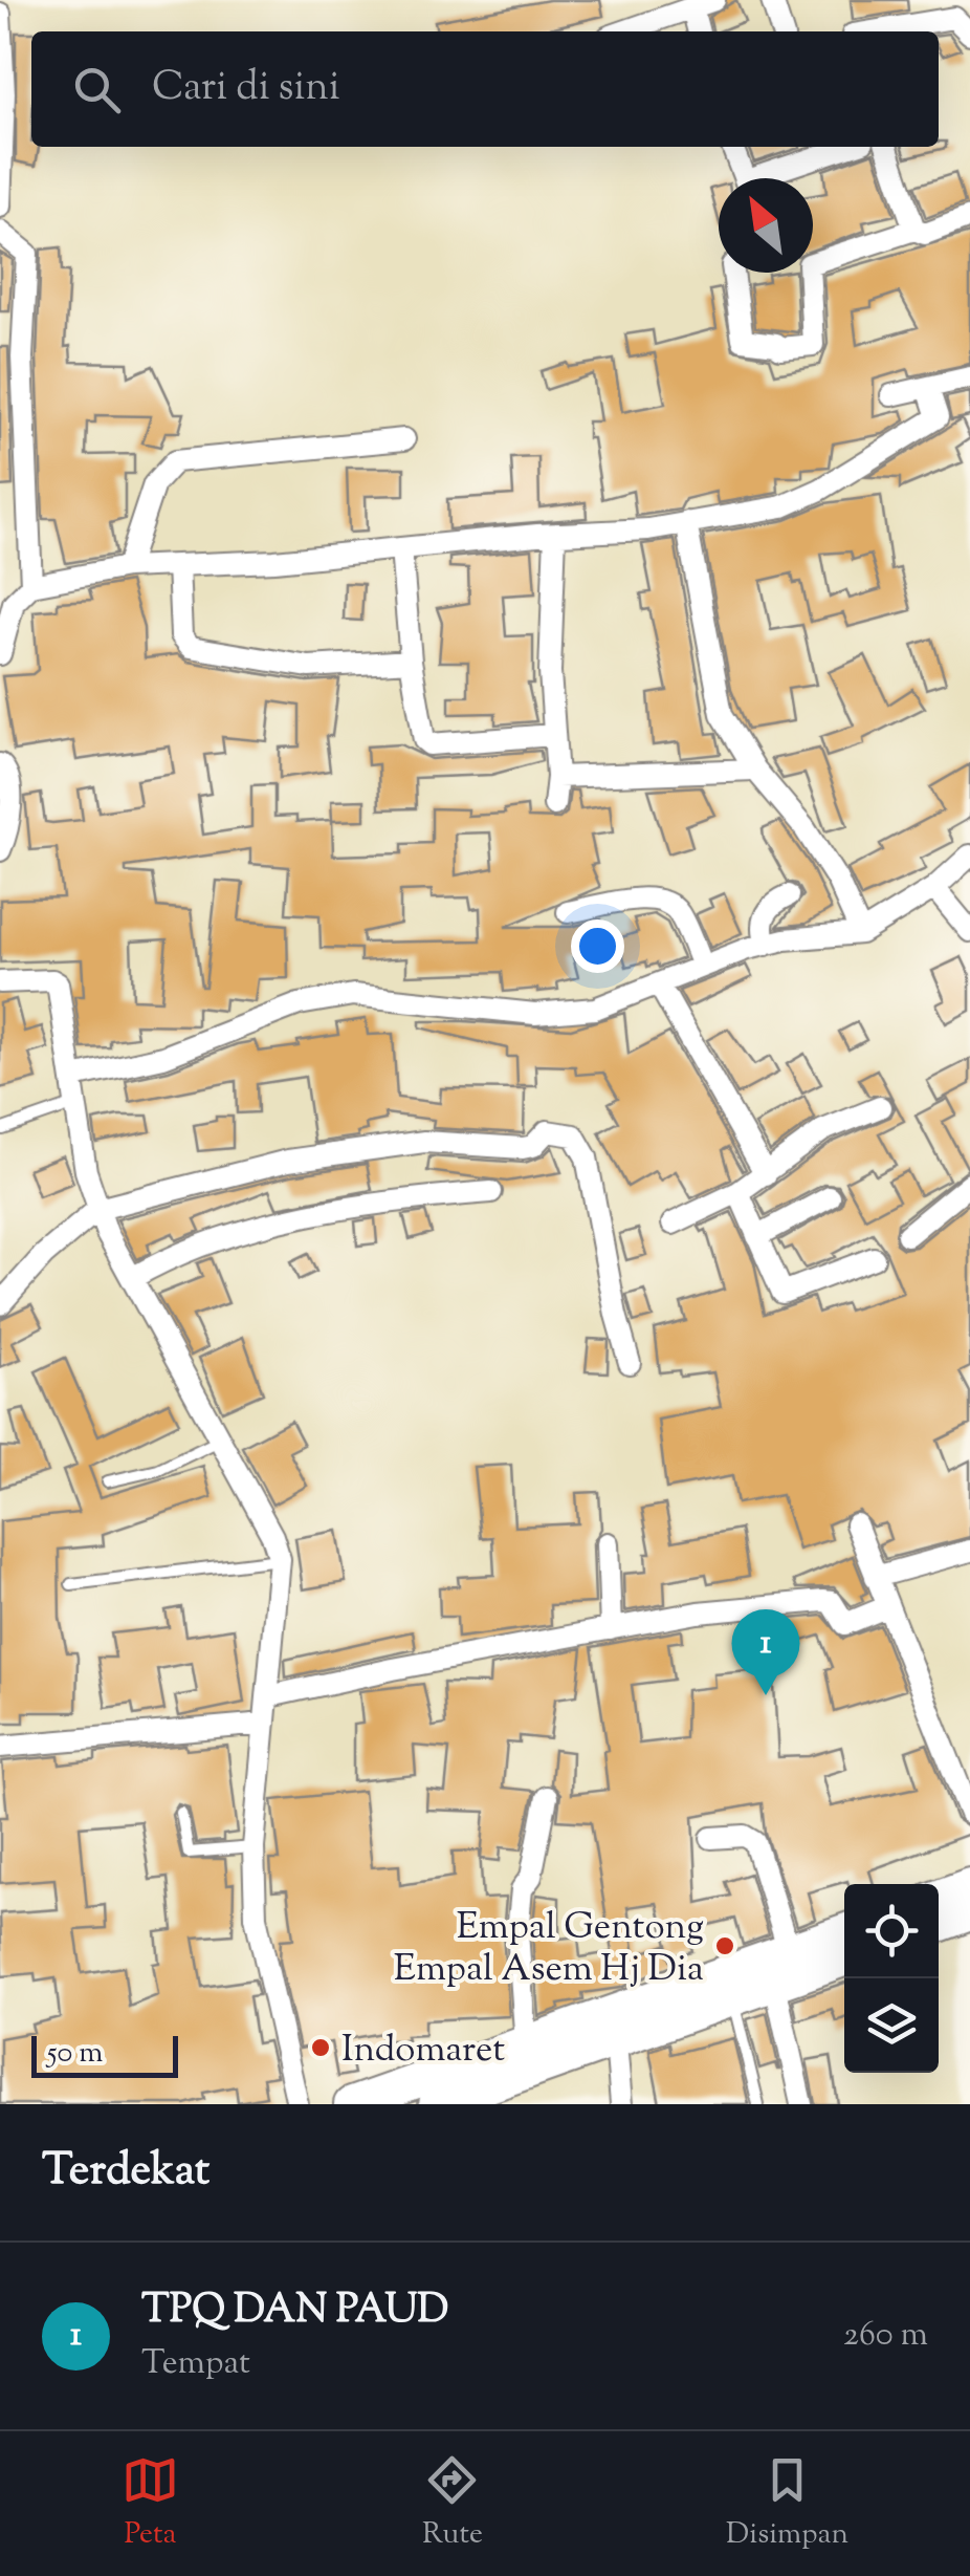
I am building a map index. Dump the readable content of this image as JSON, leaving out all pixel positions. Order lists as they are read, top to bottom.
{
  "places": ["Empal Gentong Empal Asem Hj Dia", "Indomaret"],
  "scale_bar": "50 m",
  "north": "top left",
  "page": {
    "search": "Cari di sini",
    "pins": "1",
    "scale": "50 m",
    "heading": "Terdekat",
    "list": [
      {
        "mark": "1",
        "name": "TPQ DAN PAUD",
        "note": "Tempat",
        "value": "260 m"
      }
    ],
    "nav": ["Peta", "Rute", "Disimpan"]
  }
}
